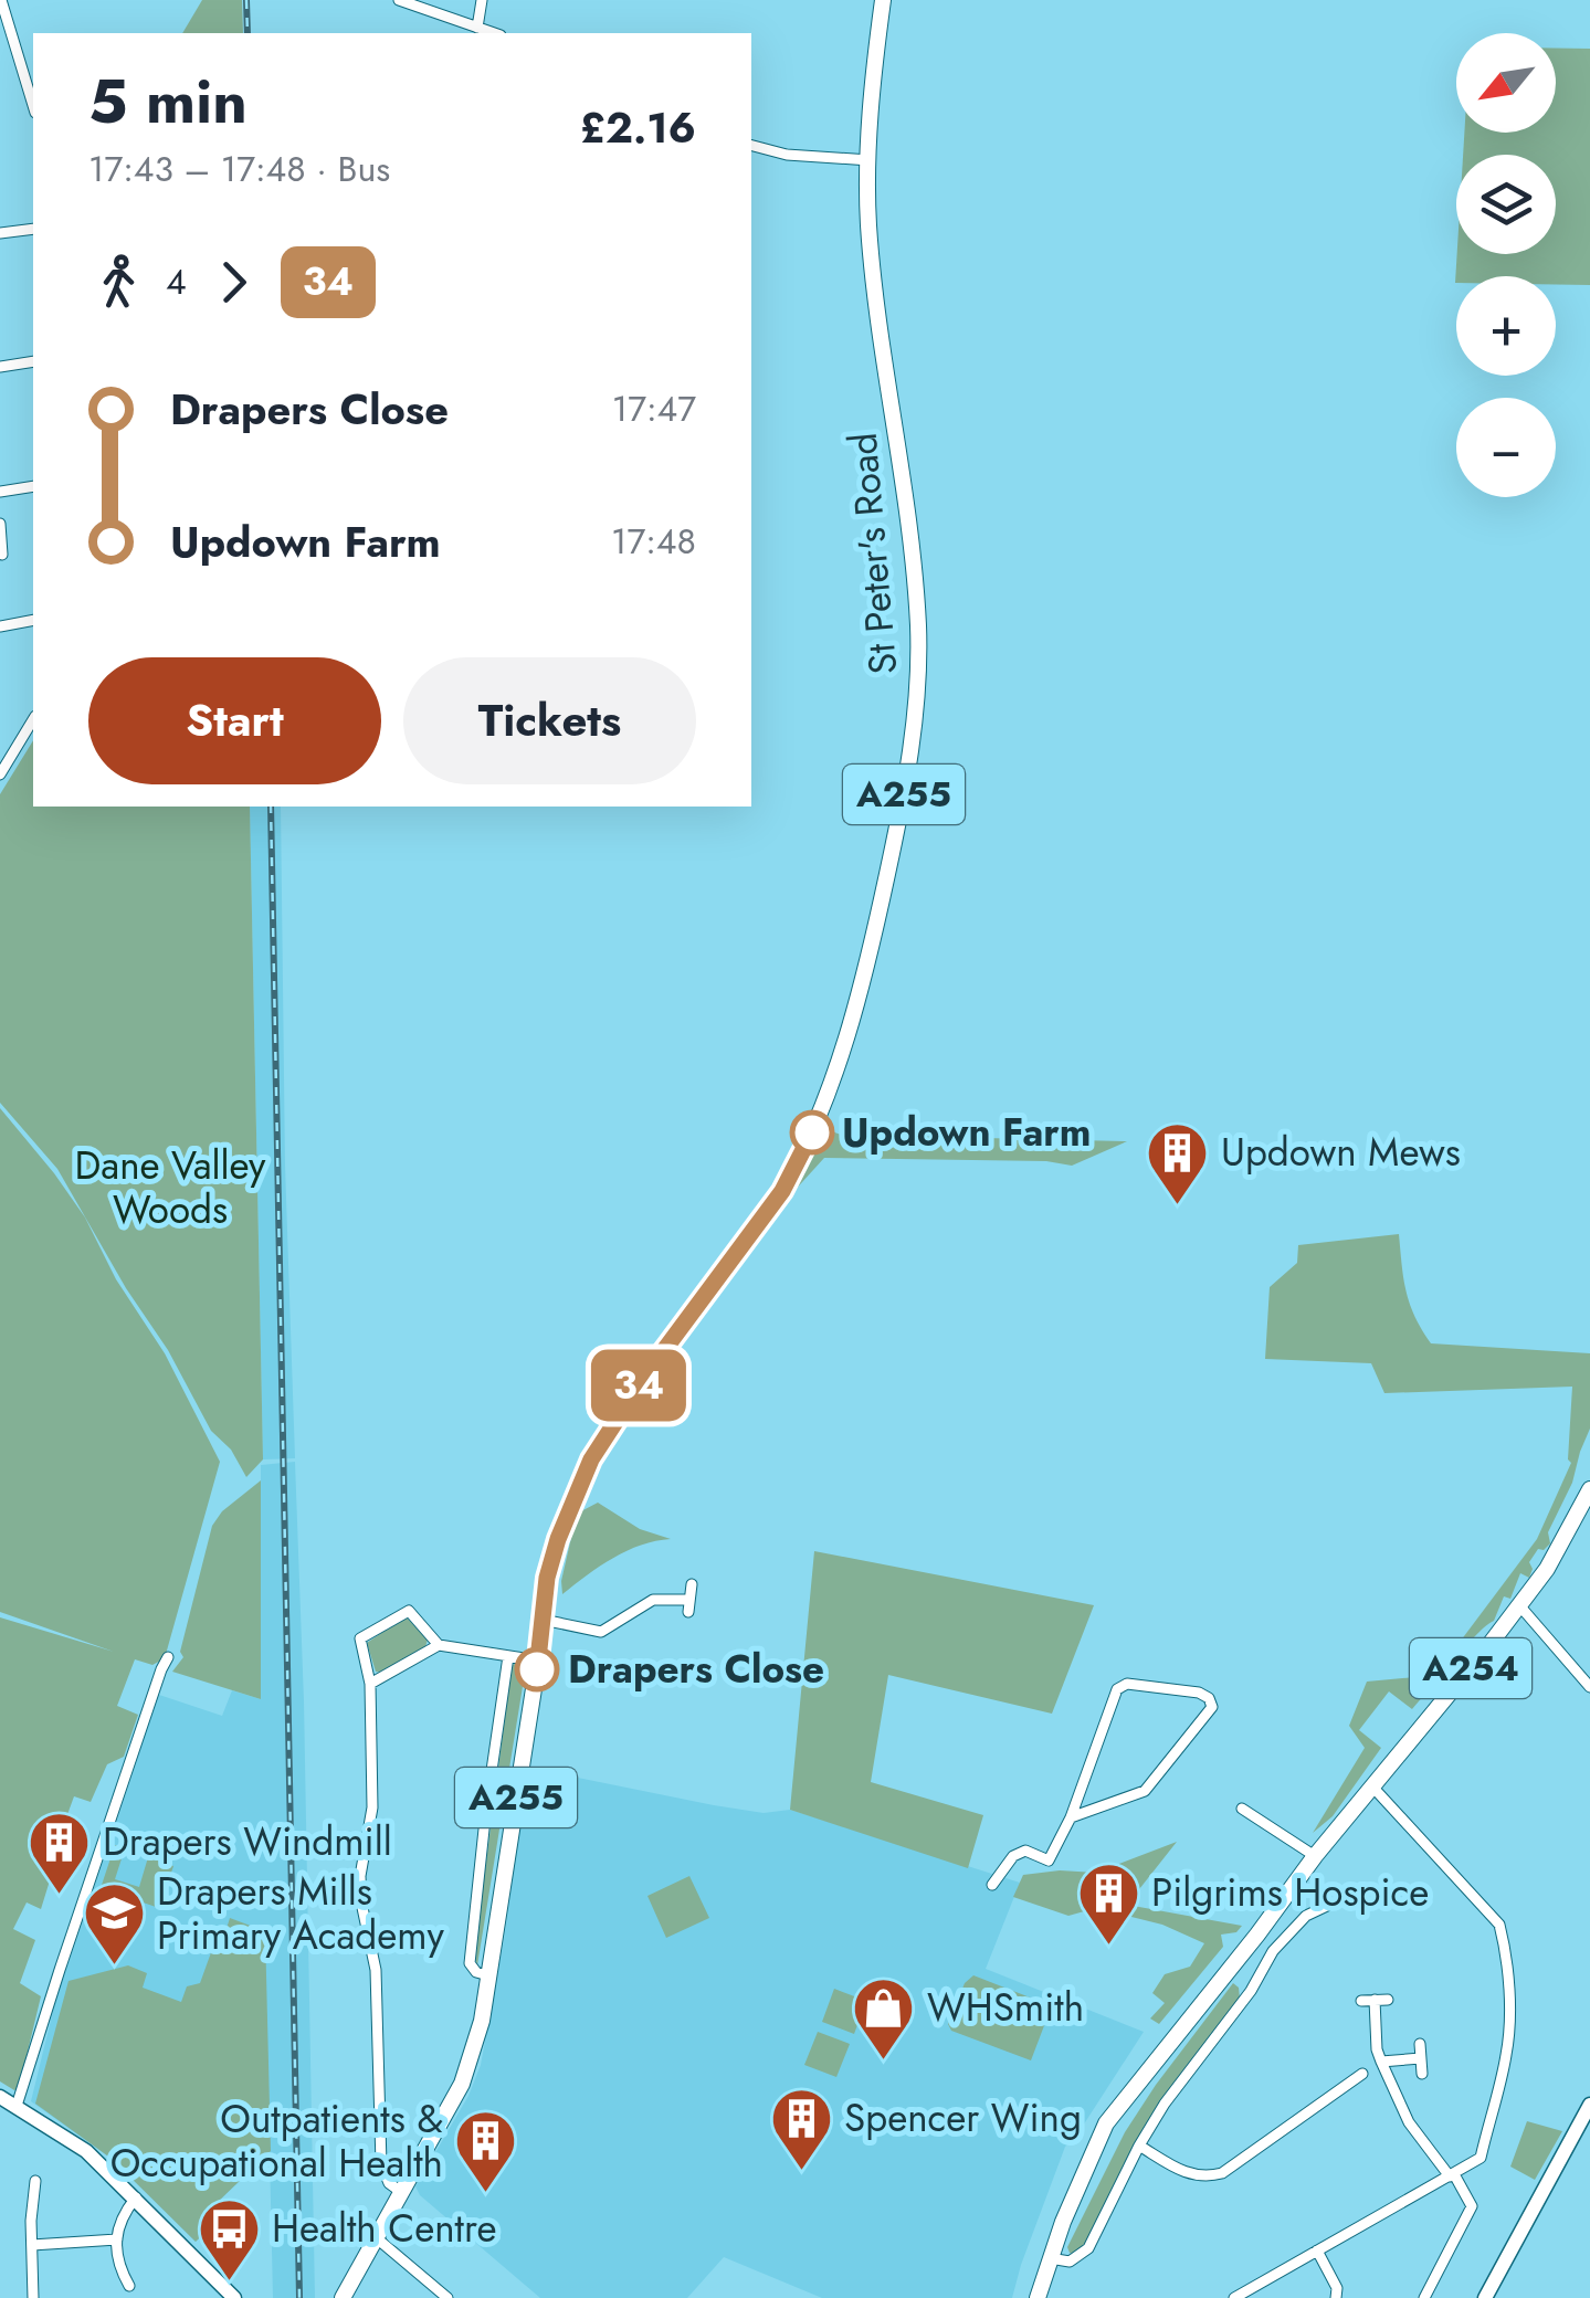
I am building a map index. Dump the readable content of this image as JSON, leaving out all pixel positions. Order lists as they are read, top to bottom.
{
  "streets": {
    "main road": ["St Peter's Road", "A255", "A254"]
  },
  "crossings": [
    ["St Peter's Road", "A255"]
  ],
  "parks": ["Dane Valley Woods"],
  "places": {
    "other": ["Updown Farm", "Drapers Close"],
    "building": [
      "Updown Mews",
      "Drapers Windmill",
      "Pilgrims Hospice",
      "Spencer Wing",
      "Outpatients & Occupational Health"
    ],
    "school or university": ["Drapers Mills Primary Academy"],
    "shop": ["WHSmith"],
    "bus stop": ["Health Centre"]
  },
  "lines": ["bus line 34"],
  "north": "bottom left",
  "page": {
    "on_map": "34",
    "map_buttons": ["+", "−"],
    "heading": ["5 min", "17:43 – 17:48 · Bus", "£2.16"],
    "legs": ["4", "34"],
    "list": [
      {
        "name": "Drapers Close",
        "value": "17:47"
      },
      {
        "name": "Updown Farm",
        "value": "17:48"
      }
    ],
    "buttons": ["Start", "Tickets"]
  }
}
